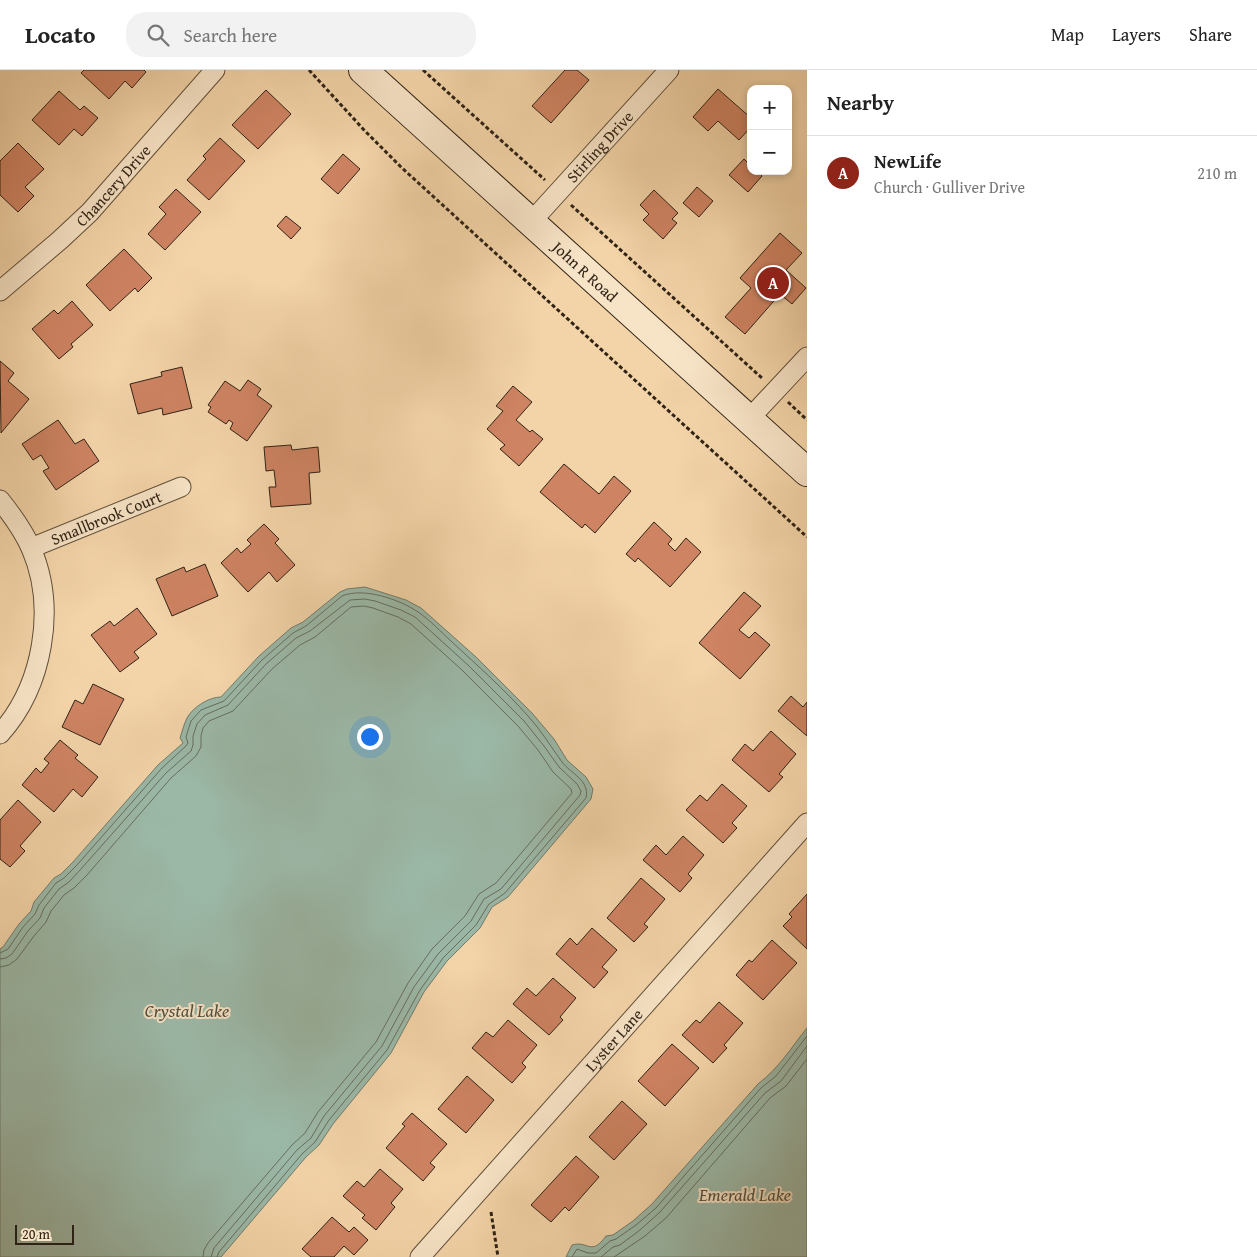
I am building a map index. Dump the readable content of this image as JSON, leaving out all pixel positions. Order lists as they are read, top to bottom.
{
  "streets": {
    "main road": ["John R Road"],
    "street": [
      "Stirling Drive",
      "Chancery Drive",
      "Smallbrook Court",
      "Lyster Lane"
    ]
  },
  "crossings": [
    ["Stirling Drive", "John R Road"]
  ],
  "water": ["Crystal Lake", "Emerald Lake"],
  "scale_bar": "20 m",
  "page": {
    "header": "Locato",
    "search": "Search here",
    "nav": ["Map", "Layers", "Share"],
    "heading": "Nearby",
    "map_buttons": ["+", "−"],
    "list": [
      {
        "mark": "A",
        "name": "NewLife",
        "note": "Church · Gulliver Drive",
        "value": "210 m"
      }
    ],
    "pins": "A",
    "scale": "20 m"
  }
}
